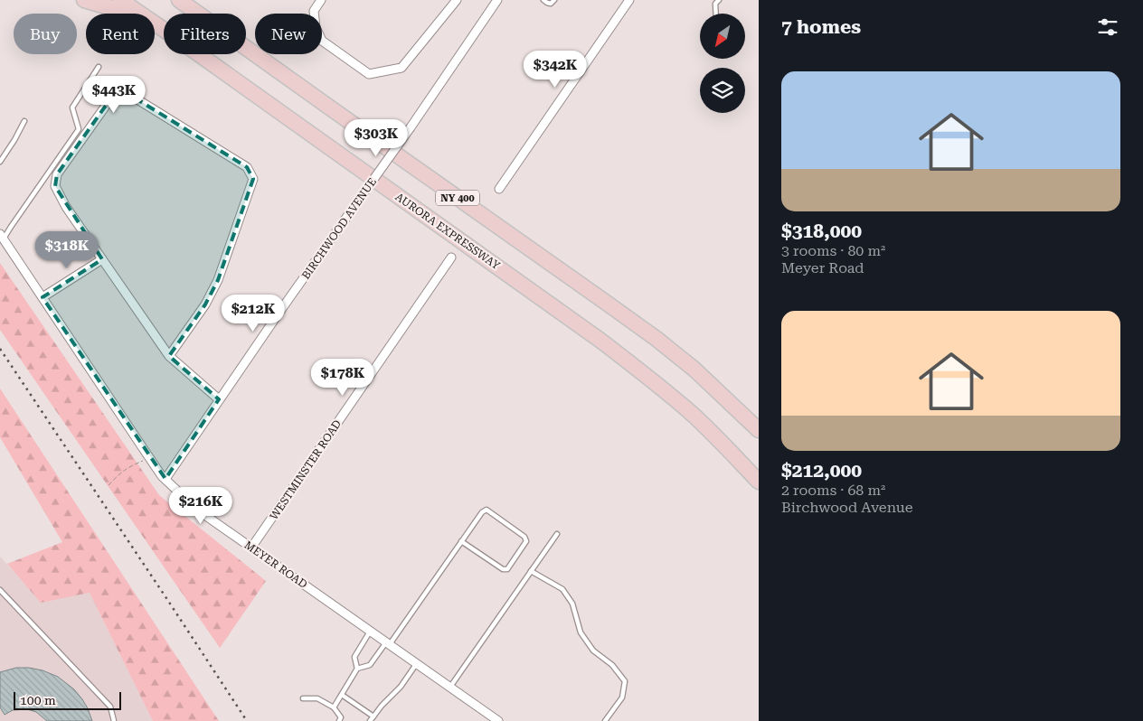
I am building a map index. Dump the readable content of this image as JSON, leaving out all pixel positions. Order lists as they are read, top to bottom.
{
  "streets": {
    "highway": ["NY 400", "AURORA EXPRESSWAY"],
    "street": ["BIRCHWOOD AVENUE", "WESTMINSTER ROAD", "MEYER ROAD"]
  },
  "crossings": [
    ["BIRCHWOOD AVENUE", "MEYER ROAD"],
    ["WESTMINSTER ROAD", "MEYER ROAD"]
  ],
  "scale_bar": "100 m",
  "north": "bottom left",
  "page": {
    "heading": "7 homes",
    "chip": [
      "Buy",
      "Rent",
      "Filters",
      "New"
    ],
    "price": [
      "$342K",
      "$443K",
      "$303K",
      "$318K",
      "$212K",
      "$178K",
      "$216K"
    ],
    "list": [
      {
        "name": "$318,000",
        "note": "3 rooms · 80 m² · Meyer Road"
      },
      {
        "name": "$212,000",
        "note": "2 rooms · 68 m² · Birchwood Avenue"
      }
    ],
    "scale": "100 m"
  }
}
